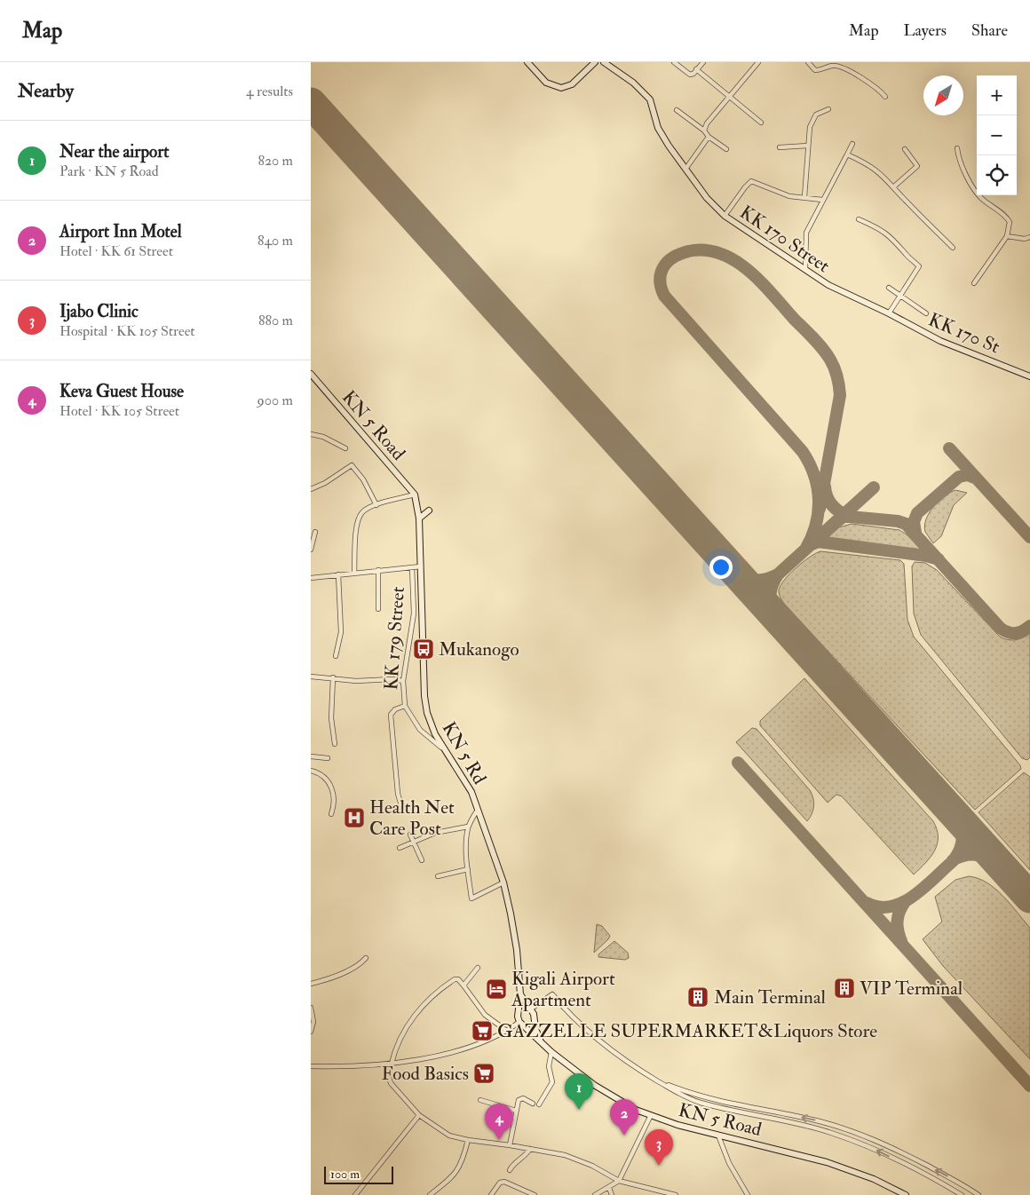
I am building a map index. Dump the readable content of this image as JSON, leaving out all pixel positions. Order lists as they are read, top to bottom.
{
  "streets": {
    "main road": [
      "KK 170 Street",
      "KK 170 St",
      "KN 5 Road",
      "KN 5 Rd"
    ],
    "street": ["KK 179 Street"]
  },
  "crossings": [
    ["KK 170 Street", "KK 170 St"],
    ["KN 5 Road", "KN 5 Rd"]
  ],
  "places": {
    "bus stop": ["Mukanogo"],
    "hospital": ["Health Net Care Post"],
    "building": ["VIP Terminal", "Main Terminal"],
    "hotel": ["Kigali Airport Apartment"],
    "supermarket": ["GAZZELLE SUPERMARKET&Liquors Store", "Food Basics"]
  },
  "scale_bar": "100 m",
  "north": "bottom left",
  "page": {
    "header": "Map",
    "nav": ["Map", "Layers", "Share"],
    "heading": ["Nearby", "4 results"],
    "map_buttons": ["+", "−"],
    "list": [
      {
        "mark": "1",
        "name": "Near the airport",
        "note": "Park · KN 5 Road",
        "value": "820 m"
      },
      {
        "mark": "2",
        "name": "Airport Inn Motel",
        "note": "Hotel · KK 61 Street",
        "value": "840 m"
      },
      {
        "mark": "3",
        "name": "Ijabo Clinic",
        "note": "Hospital · KK 105 Street",
        "value": "880 m"
      },
      {
        "mark": "4",
        "name": "Keva Guest House",
        "note": "Hotel · KK 105 Street",
        "value": "900 m"
      }
    ],
    "pins": [
      "1",
      "2",
      "4",
      "3"
    ],
    "scale": "100 m"
  }
}
